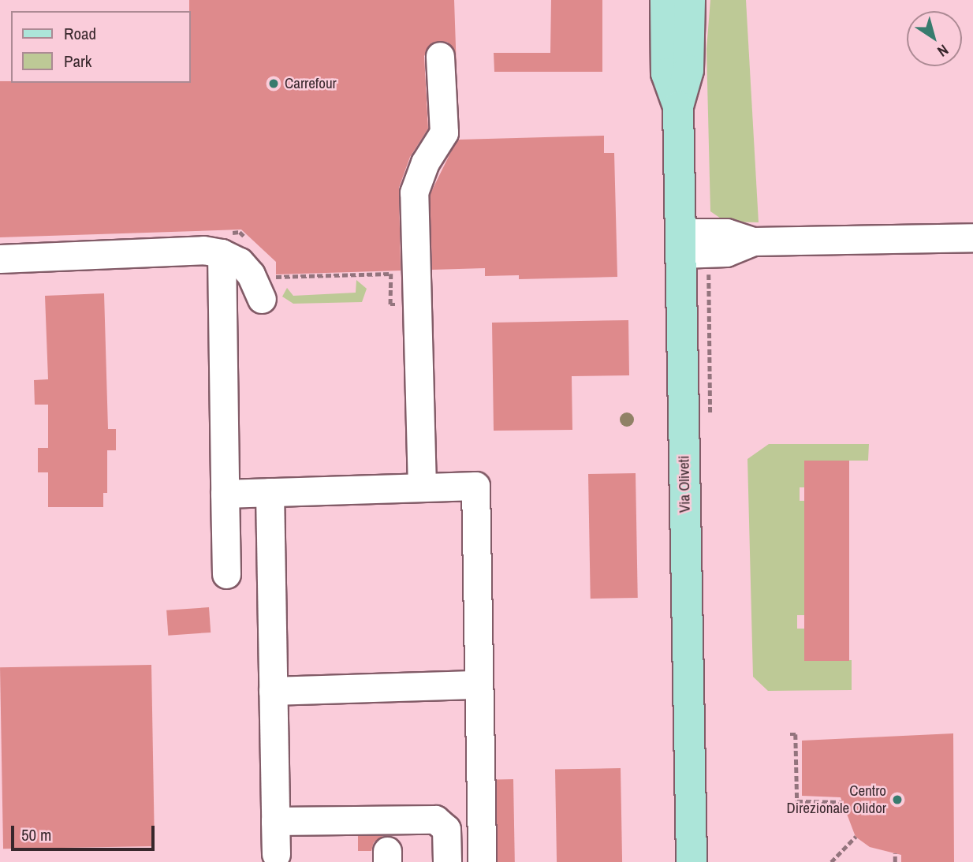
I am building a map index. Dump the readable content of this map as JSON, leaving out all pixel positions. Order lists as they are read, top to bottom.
{
  "streets": {
    "main road": ["Via Oliveti"]
  },
  "places": ["Carrefour", "Centro Direzionale Olidor"],
  "legend": ["Road", "Park"],
  "scale_bar": "50 m",
  "north": "bottom right"
}
